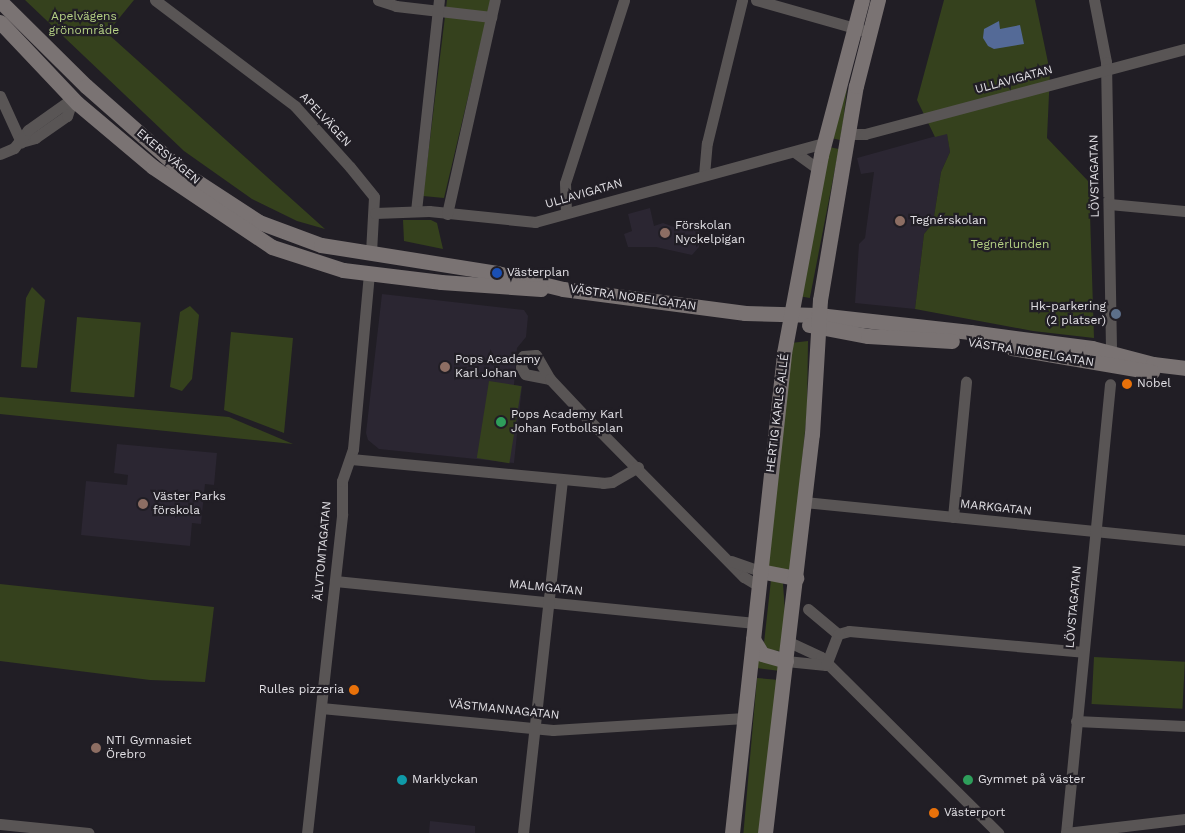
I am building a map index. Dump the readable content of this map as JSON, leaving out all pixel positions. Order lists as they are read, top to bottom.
{
  "streets": {
    "main road": ["EKERSVÄGEN", "VÄSTRA NOBELGATAN", "HERTIG KARLS ALLÉ"],
    "street": [
      "ULLAVIGATAN",
      "APELVÄGEN",
      "LÖVSTAGATAN",
      "MARKGATAN",
      "ÄLVTOMTAGATAN",
      "MALMGATAN",
      "VÄSTMANNAGATAN"
    ]
  },
  "crossings": [
    ["ULLAVIGATAN", "APELVÄGEN"],
    ["ULLAVIGATAN", "LÖVSTAGATAN"],
    ["ULLAVIGATAN", "HERTIG KARLS ALLÉ"],
    ["APELVÄGEN", "EKERSVÄGEN"],
    ["APELVÄGEN", "VÄSTRA NOBELGATAN"],
    ["EKERSVÄGEN", "VÄSTRA NOBELGATAN"],
    ["EKERSVÄGEN", "ÄLVTOMTAGATAN"],
    ["LÖVSTAGATAN", "VÄSTRA NOBELGATAN"],
    ["LÖVSTAGATAN", "MARKGATAN"],
    ["VÄSTRA NOBELGATAN", "HERTIG KARLS ALLÉ"],
    ["VÄSTRA NOBELGATAN", "ÄLVTOMTAGATAN"],
    ["HERTIG KARLS ALLÉ", "MALMGATAN"],
    ["HERTIG KARLS ALLÉ", "VÄSTMANNAGATAN"],
    ["ÄLVTOMTAGATAN", "MALMGATAN"],
    ["ÄLVTOMTAGATAN", "VÄSTMANNAGATAN"]
  ],
  "parks": ["Apelvägens grönområde", "Tegnérlunden"],
  "places": [
    "Tegnérskolan",
    "Förskolan Nyckelpigan",
    "Västerplan",
    "Hk-parkering (2 platser)",
    "Pops Academy Karl Johan",
    "Nobel",
    "Pops Academy Karl Johan Fotbollsplan",
    "Väster Parks förskola",
    "Rulles pizzeria",
    "NTI Gymnasiet Örebro",
    "Marklyckan",
    "Gymmet på väster",
    "Västerport"
  ]
}
